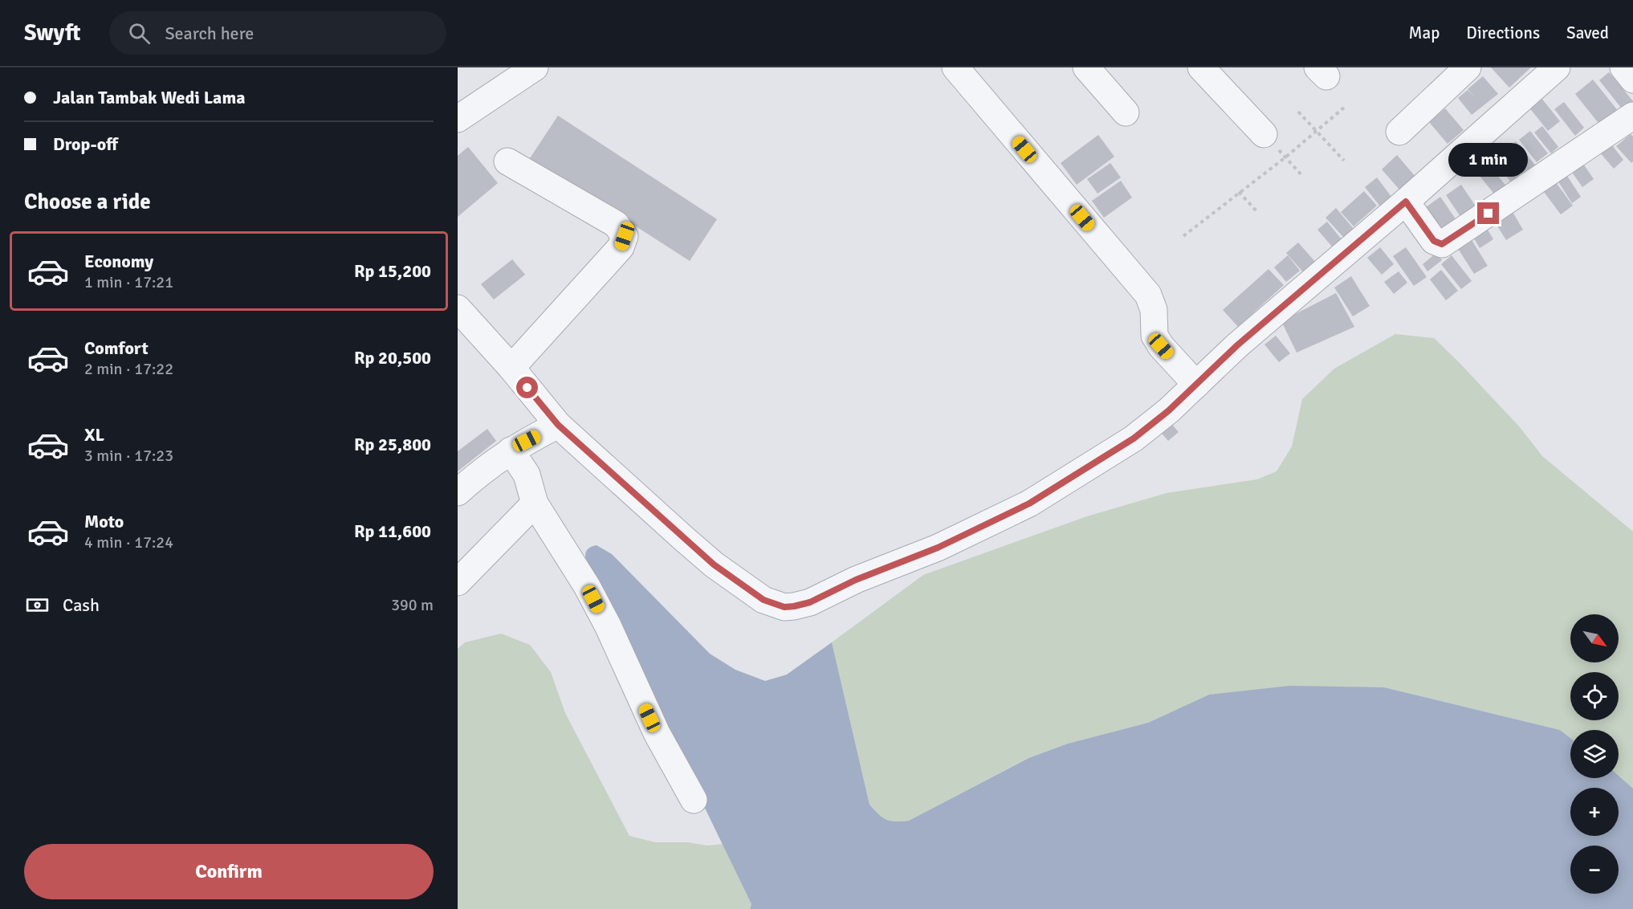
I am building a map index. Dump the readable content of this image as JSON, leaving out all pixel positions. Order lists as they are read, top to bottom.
{
  "north": "bottom right",
  "page": {
    "header": "Swyft",
    "search": "Search here",
    "nav": ["Map", "Directions", "Saved"],
    "banner": ["Jalan Tambak Wedi Lama", "Drop-off"],
    "bubble": "1 min",
    "heading": "Choose a ride",
    "list": [
      {
        "name": "Economy",
        "note": "1 min · 17:21",
        "value": "Rp 15,200"
      },
      {
        "name": "Comfort",
        "note": "2 min · 17:22",
        "value": "Rp 20,500"
      },
      {
        "name": "XL",
        "note": "3 min · 17:23",
        "value": "Rp 25,800"
      },
      {
        "name": "Moto",
        "note": "4 min · 17:24",
        "value": "Rp 11,600"
      }
    ],
    "pay": ["Cash", "390 m"],
    "map_buttons": ["+", "−"],
    "buttons": "Confirm"
  }
}
